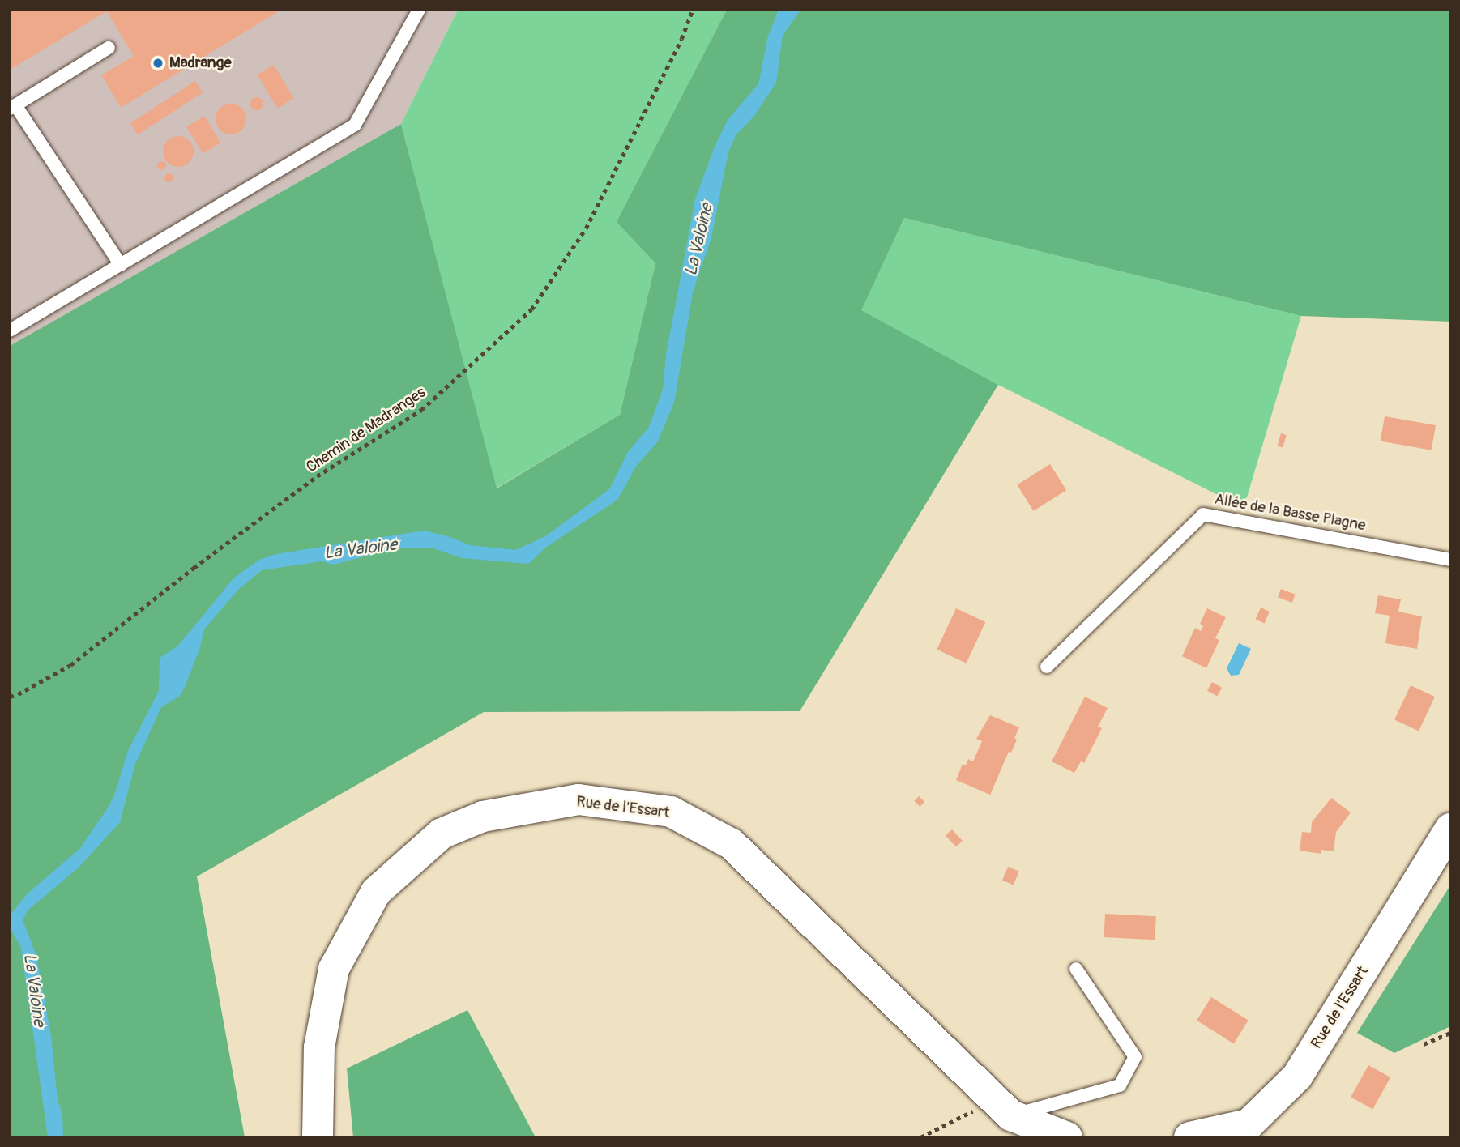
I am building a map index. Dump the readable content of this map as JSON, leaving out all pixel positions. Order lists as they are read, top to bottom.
{
  "streets": {
    "street": ["Rue de l'Essart"],
    "lane": ["Allée de la Basse Plagne"],
    "path": ["Chemin de Madranges"]
  },
  "water": ["La Valoine"],
  "places": ["Madrange"]
}
